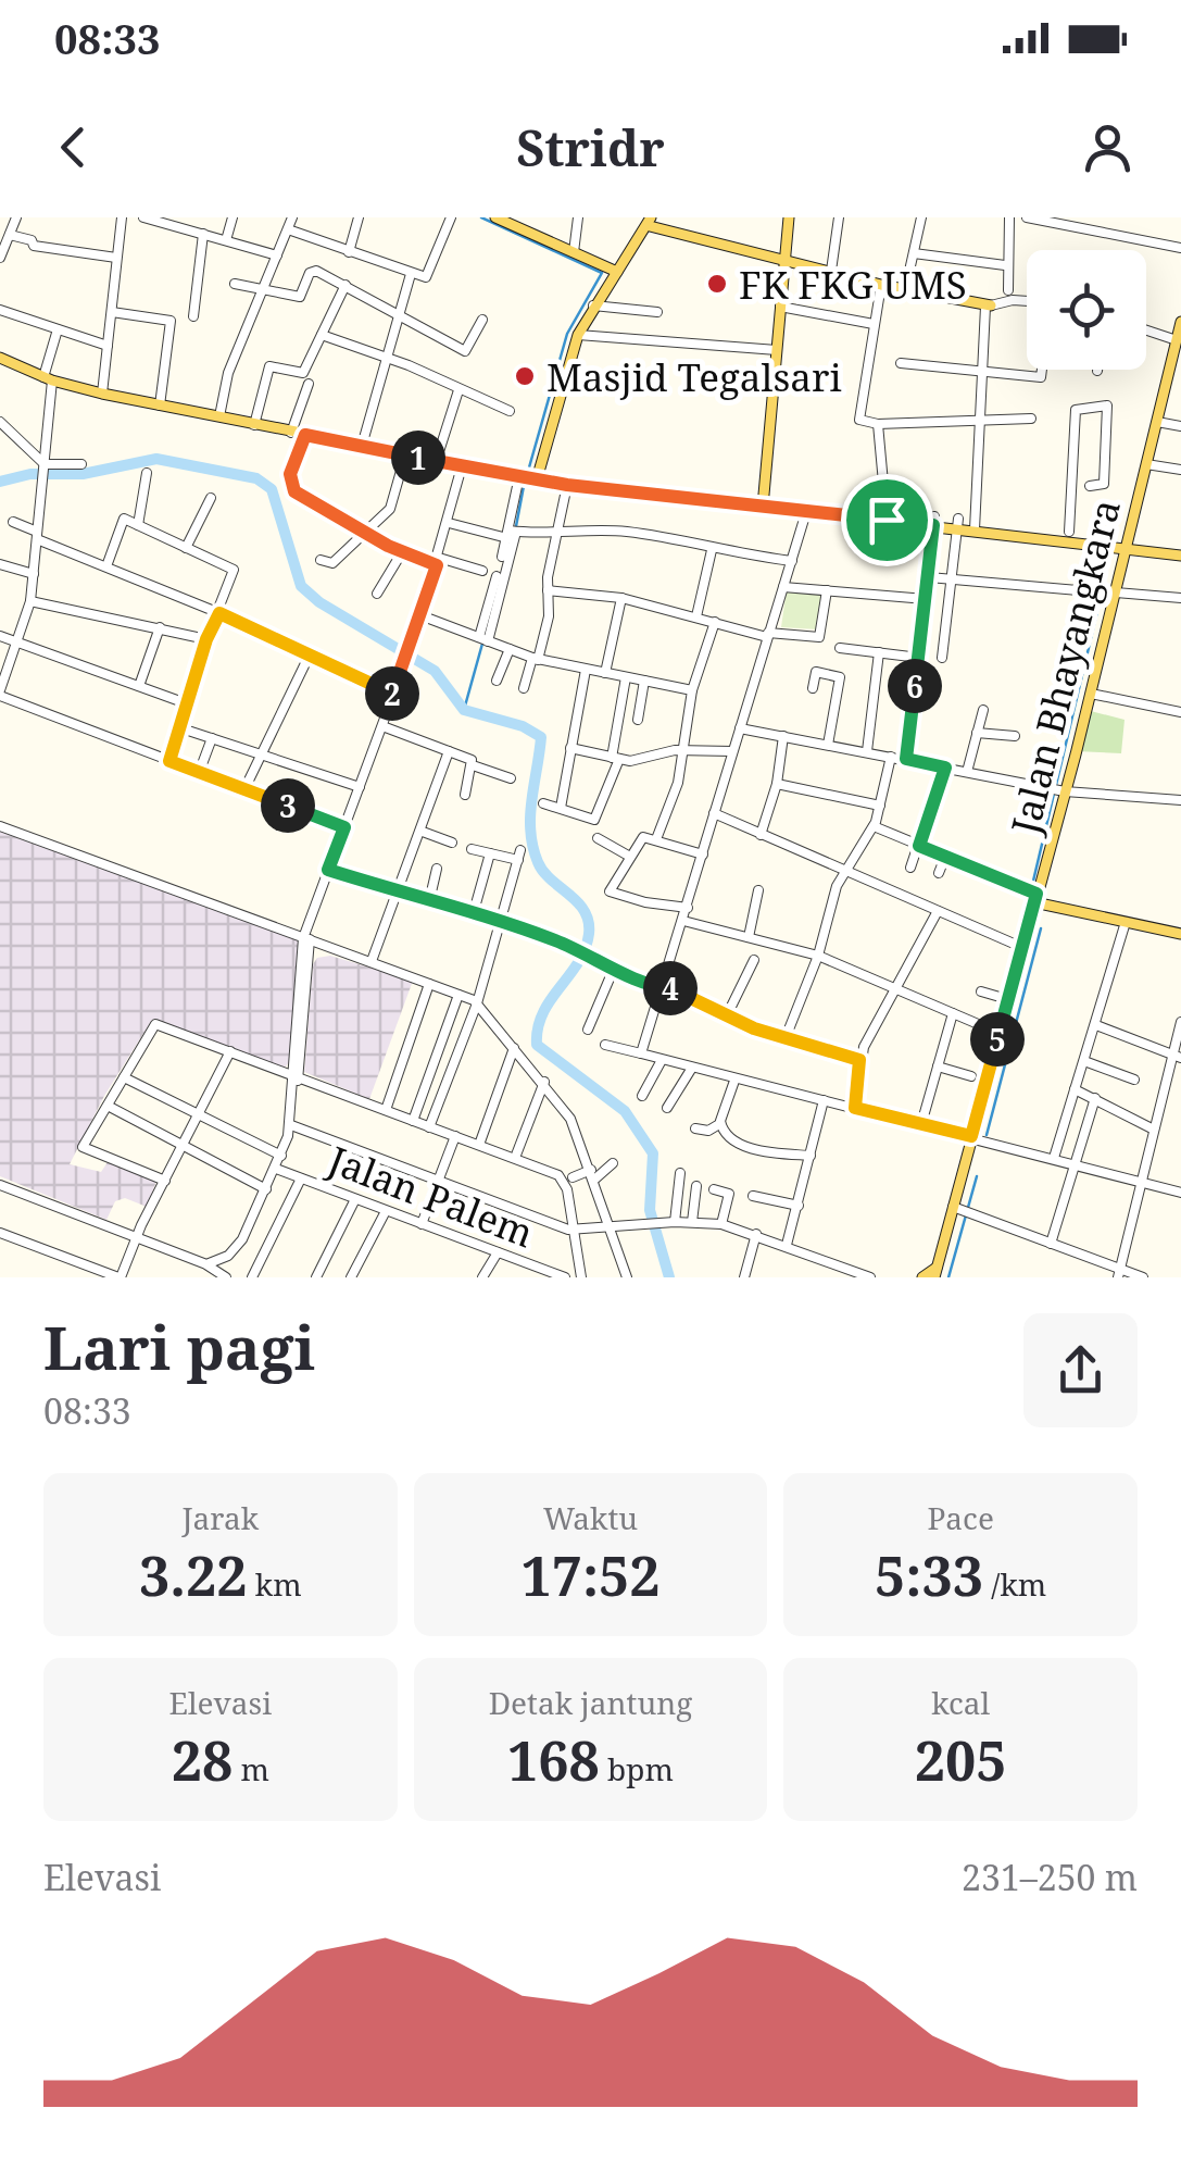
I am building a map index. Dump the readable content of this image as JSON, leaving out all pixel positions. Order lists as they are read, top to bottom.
{
  "streets": {
    "main road": ["Jalan Bhayangkara"],
    "street": ["Jalan Palem"]
  },
  "places": ["FK FKG UMS", "Masjid Tegalsari"],
  "page": {
    "status": "08:33",
    "header": "Stridr",
    "pins": [
      "1",
      "6",
      "2",
      "3",
      "4",
      "5"
    ],
    "heading": ["Lari pagi", "08:33"],
    "stats": [
      ["Jarak", "3.22 km"],
      ["Waktu", "17:52"],
      ["Pace", "5:33 /km"],
      ["Elevasi", "28 m"],
      ["Detak jantung", "168 bpm"],
      ["kcal", "205"]
    ],
    "chart": ["Elevasi", "231–250 m"]
  }
}
